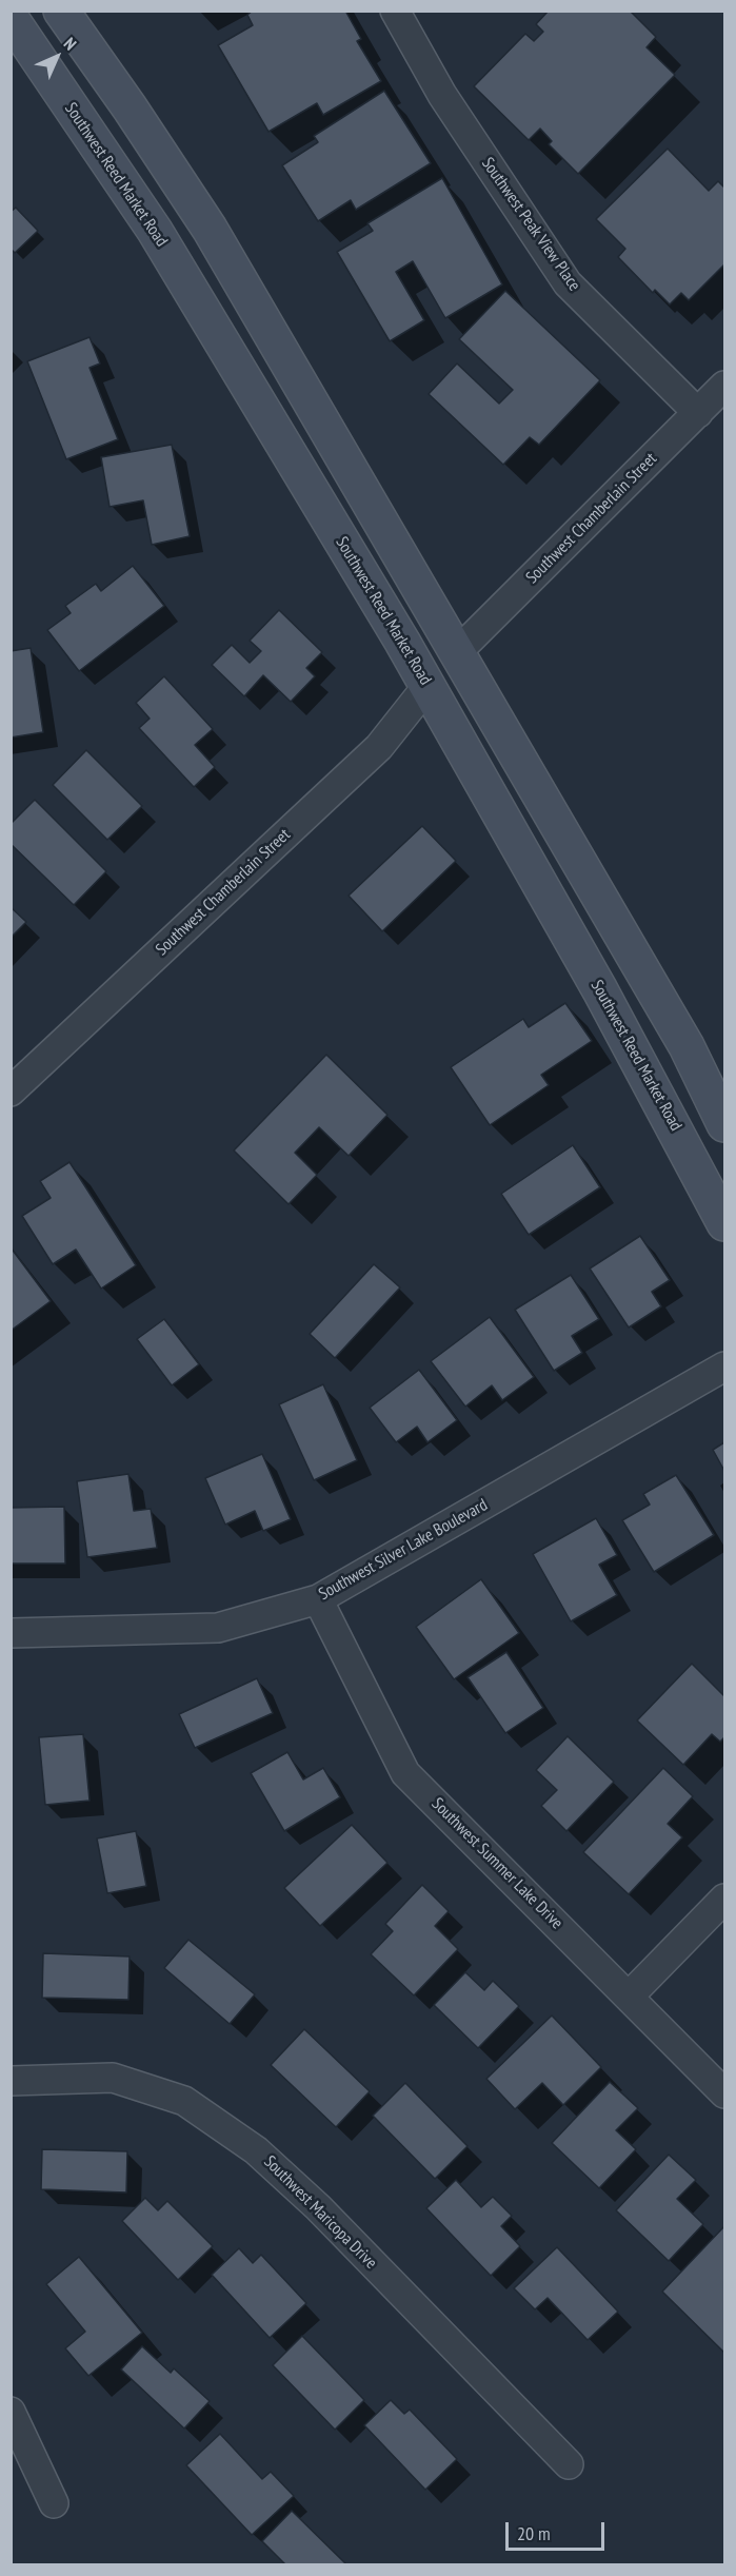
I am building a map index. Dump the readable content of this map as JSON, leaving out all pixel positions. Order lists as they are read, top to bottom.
{
  "streets": {
    "main road": ["Southwest Reed Market Road"],
    "street": [
      "Southwest Peak View Place",
      "Southwest Chamberlain Street",
      "Southwest Silver Lake Boulevard",
      "Southwest Summer Lake Drive",
      "Southwest Maricopa Drive"
    ]
  },
  "crossings": [
    ["Southwest Reed Market Road", "Southwest Chamberlain Street"],
    ["Southwest Peak View Place", "Southwest Chamberlain Street"],
    ["Southwest Silver Lake Boulevard", "Southwest Summer Lake Drive"]
  ],
  "scale_bar": "20 m",
  "north": "top right"
}
